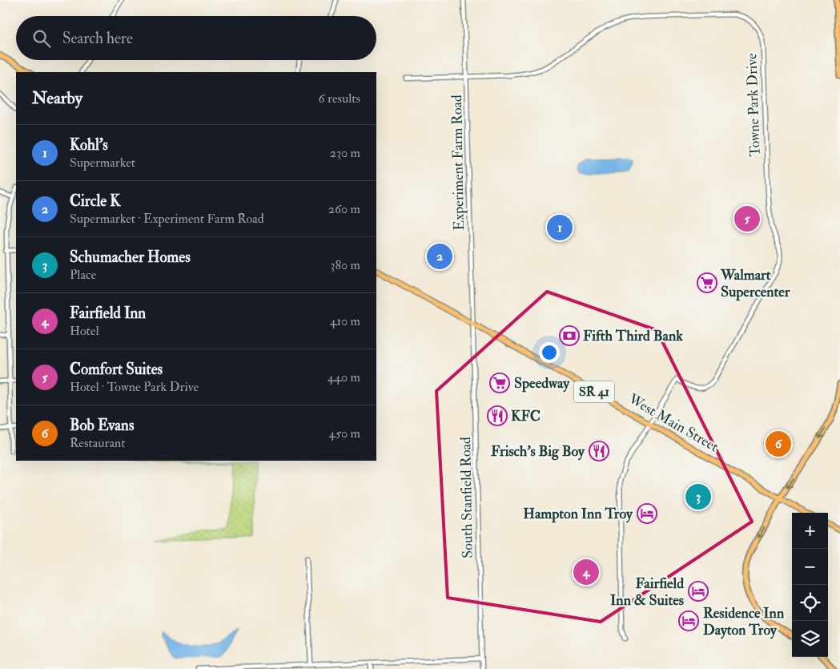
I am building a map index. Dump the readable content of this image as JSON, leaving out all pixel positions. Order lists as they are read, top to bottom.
{
  "streets": {
    "main road": ["SR 41", "West Main Street"],
    "street": ["Towne Park Drive", "Experiment Farm Road", "South Stanfield Road"]
  },
  "crossings": [
    ["Towne Park Drive", "Experiment Farm Road"],
    ["Towne Park Drive", "West Main Street"],
    ["Experiment Farm Road", "West Main Street"],
    ["Experiment Farm Road", "South Stanfield Road"],
    ["West Main Street", "South Stanfield Road"]
  ],
  "places": {
    "supermarket": ["Walmart Supercenter", "Speedway"],
    "bank": ["Fifth Third Bank"],
    "restaurant": ["KFC", "Frisch's Big Boy"],
    "hotel": ["Hampton Inn Troy", "Fairfield Inn & Suites", "Residence Inn Dayton Troy"]
  },
  "page": {
    "search": "Search here",
    "heading": ["Nearby", "6 results"],
    "list": [
      {
        "mark": "1",
        "name": "Kohl's",
        "note": "Supermarket",
        "value": "230 m"
      },
      {
        "mark": "2",
        "name": "Circle K",
        "note": "Supermarket · Experiment Farm Road",
        "value": "260 m"
      },
      {
        "mark": "3",
        "name": "Schumacher Homes",
        "note": "Place",
        "value": "380 m"
      },
      {
        "mark": "4",
        "name": "Fairfield Inn",
        "note": "Hotel",
        "value": "410 m"
      },
      {
        "mark": "5",
        "name": "Comfort Suites",
        "note": "Hotel · Towne Park Drive",
        "value": "440 m"
      },
      {
        "mark": "6",
        "name": "Bob Evans",
        "note": "Restaurant",
        "value": "450 m"
      }
    ],
    "pins": [
      "5",
      "1",
      "2",
      "6",
      "3",
      "4"
    ],
    "map_buttons": ["+", "−"]
  }
}
